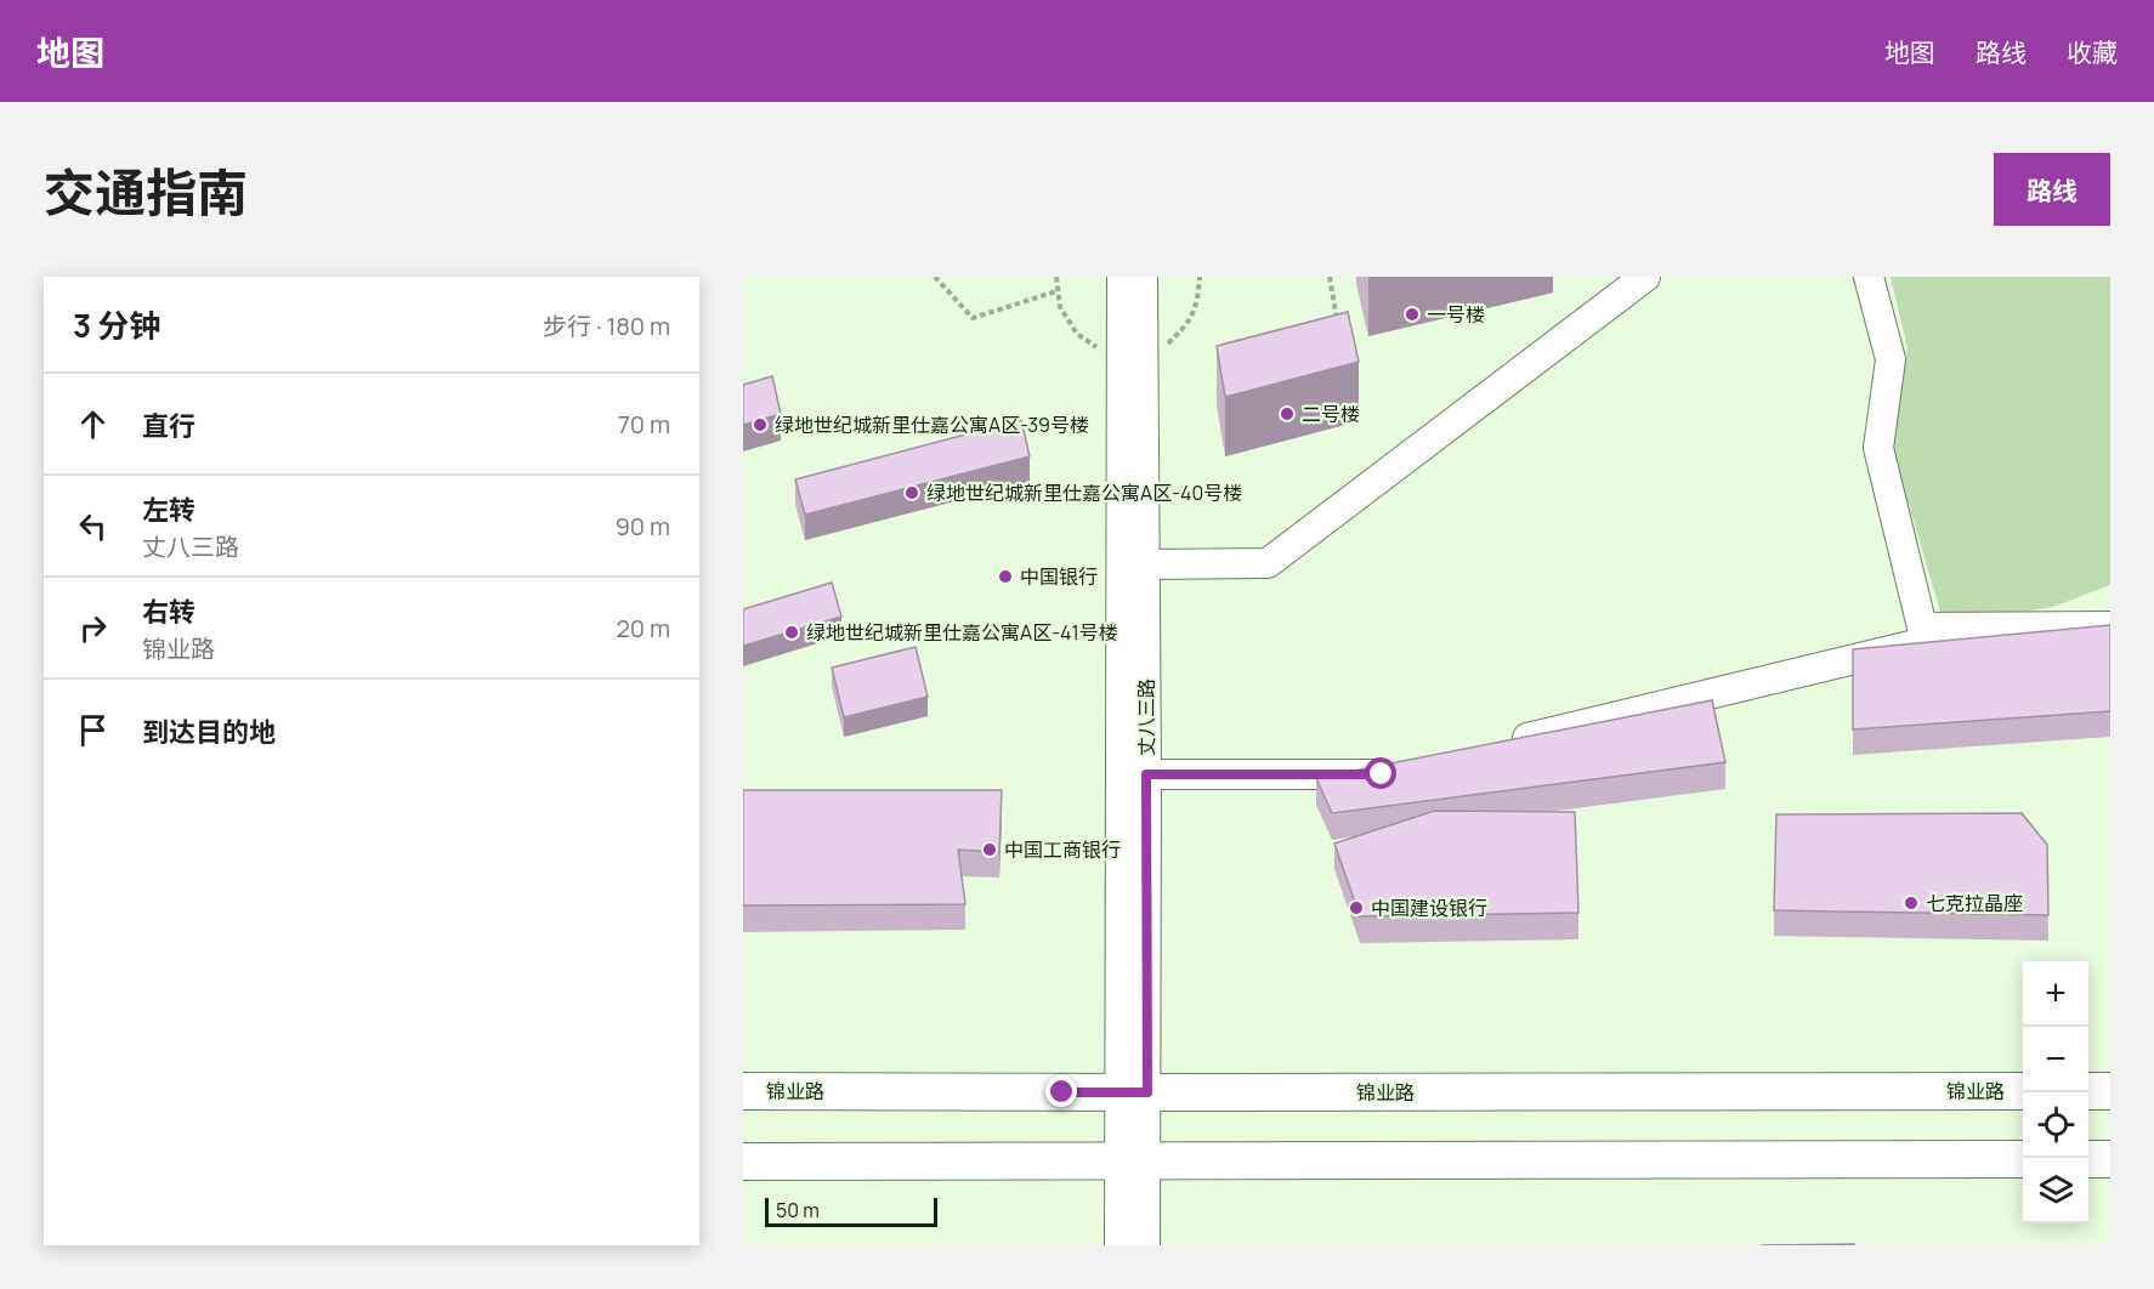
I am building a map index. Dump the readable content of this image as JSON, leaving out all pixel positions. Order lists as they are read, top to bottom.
{
  "streets": {
    "main road": ["锦业路"],
    "street": ["丈八三路"]
  },
  "crossings": [
    ["丈八三路", "锦业路"]
  ],
  "places": [
    "一号楼",
    "二号楼",
    "绿地世纪城新里仕嘉公寓A区-39号楼",
    "绿地世纪城新里仕嘉公寓A区-40号楼",
    "中国银行",
    "绿地世纪城新里仕嘉公寓A区-41号楼",
    "中国工商银行",
    "七克拉晶座",
    "中国建设银行"
  ],
  "scale_bar": "50 m",
  "page": {
    "header": "地图",
    "nav": ["地图", "路线", "收藏"],
    "title": "交通指南",
    "buttons": "路线",
    "heading": ["3 分钟", "步行 · 180 m"],
    "list": [
      ["直行", "70 m"],
      ["左转", "丈八三路", "90 m"],
      ["右转", "锦业路", "20 m"],
      "到达目的地"
    ],
    "map_buttons": ["+", "−"],
    "scale": "50 m"
  }
}
